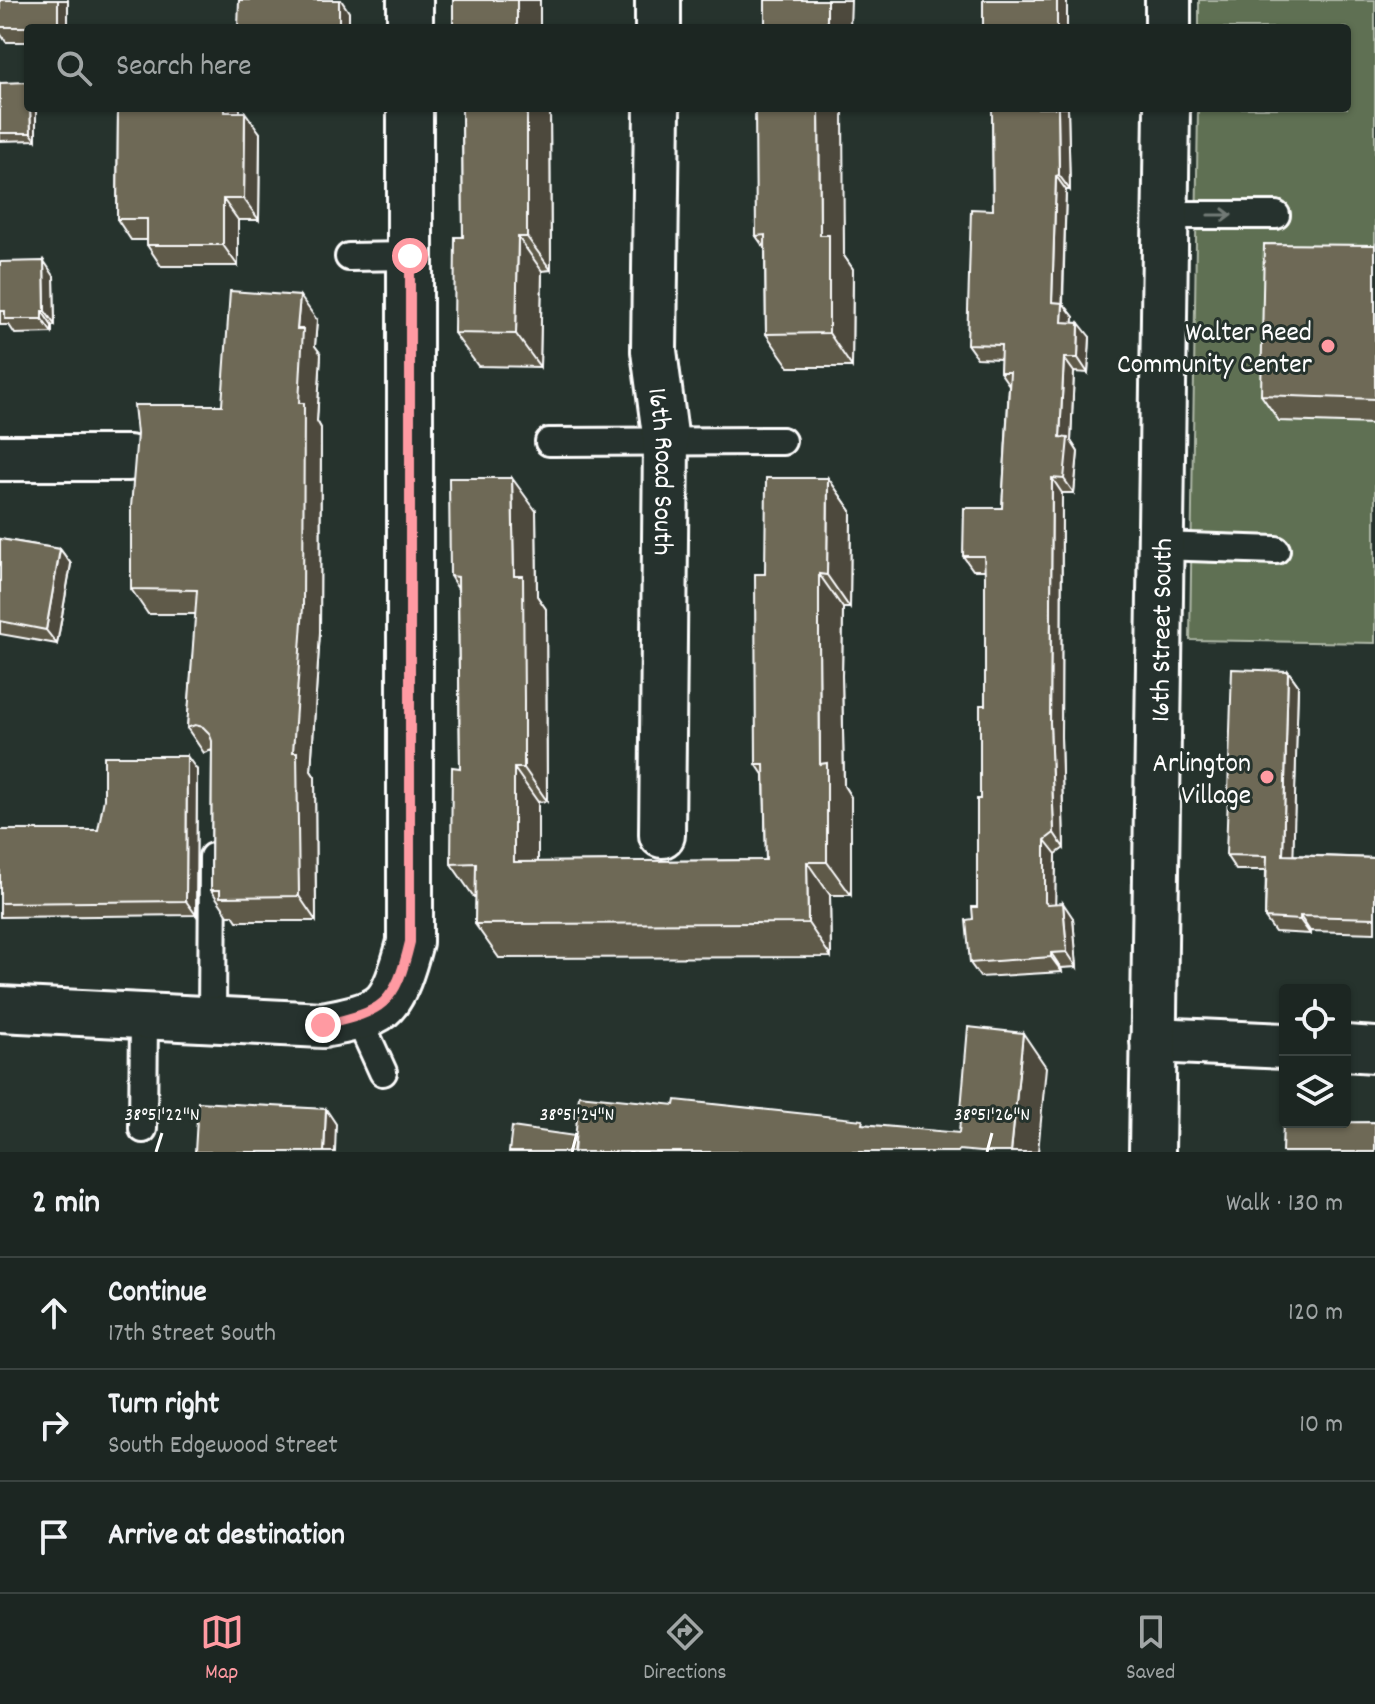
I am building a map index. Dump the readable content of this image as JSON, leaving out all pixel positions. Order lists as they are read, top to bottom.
{
  "streets": {
    "street": ["16th Road South", "16th Street South"]
  },
  "places": ["Walter Reed Community Center", "Arlington Village"],
  "page": {
    "search": "Search here",
    "heading": ["2 min", "Walk · 130 m"],
    "list": [
      ["Continue", "17th Street South", "120 m"],
      ["Turn right", "South Edgewood Street", "10 m"],
      "Arrive at destination"
    ],
    "nav": ["Map", "Directions", "Saved"]
  },
  "coordinates": ["38°51'22\"N", "38°51'24\"N", "38°51'26\"N"]
}
